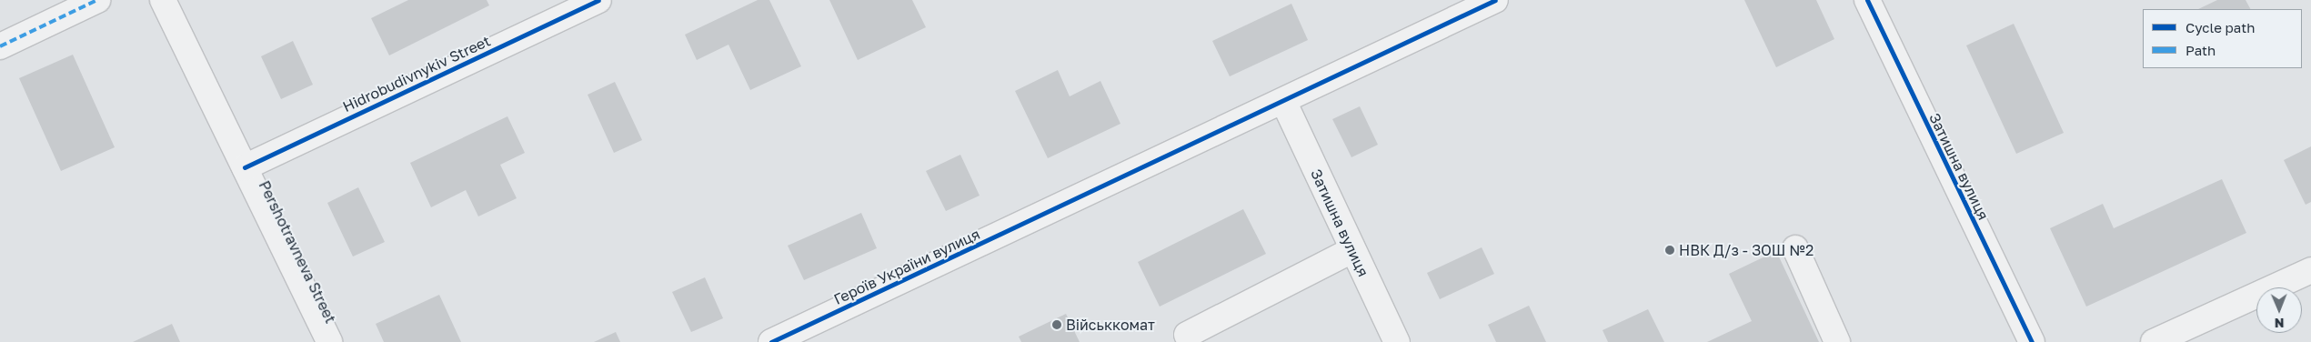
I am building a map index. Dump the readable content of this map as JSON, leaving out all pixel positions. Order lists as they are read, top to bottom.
{
  "streets": {
    "street": [
      "Hidrobudivnykiv Street",
      "Затишна вулиця",
      "Pershotravneva Street",
      "Героїв України вулиця"
    ]
  },
  "crossings": [
    ["Hidrobudivnykiv Street", "Pershotravneva Street"],
    ["Затишна вулиця", "Героїв України вулиця"]
  ],
  "places": ["НВК Д/з - ЗОШ №2", "Військкомат"],
  "legend": ["Cycle path", "Path"],
  "north": "bottom"
}
